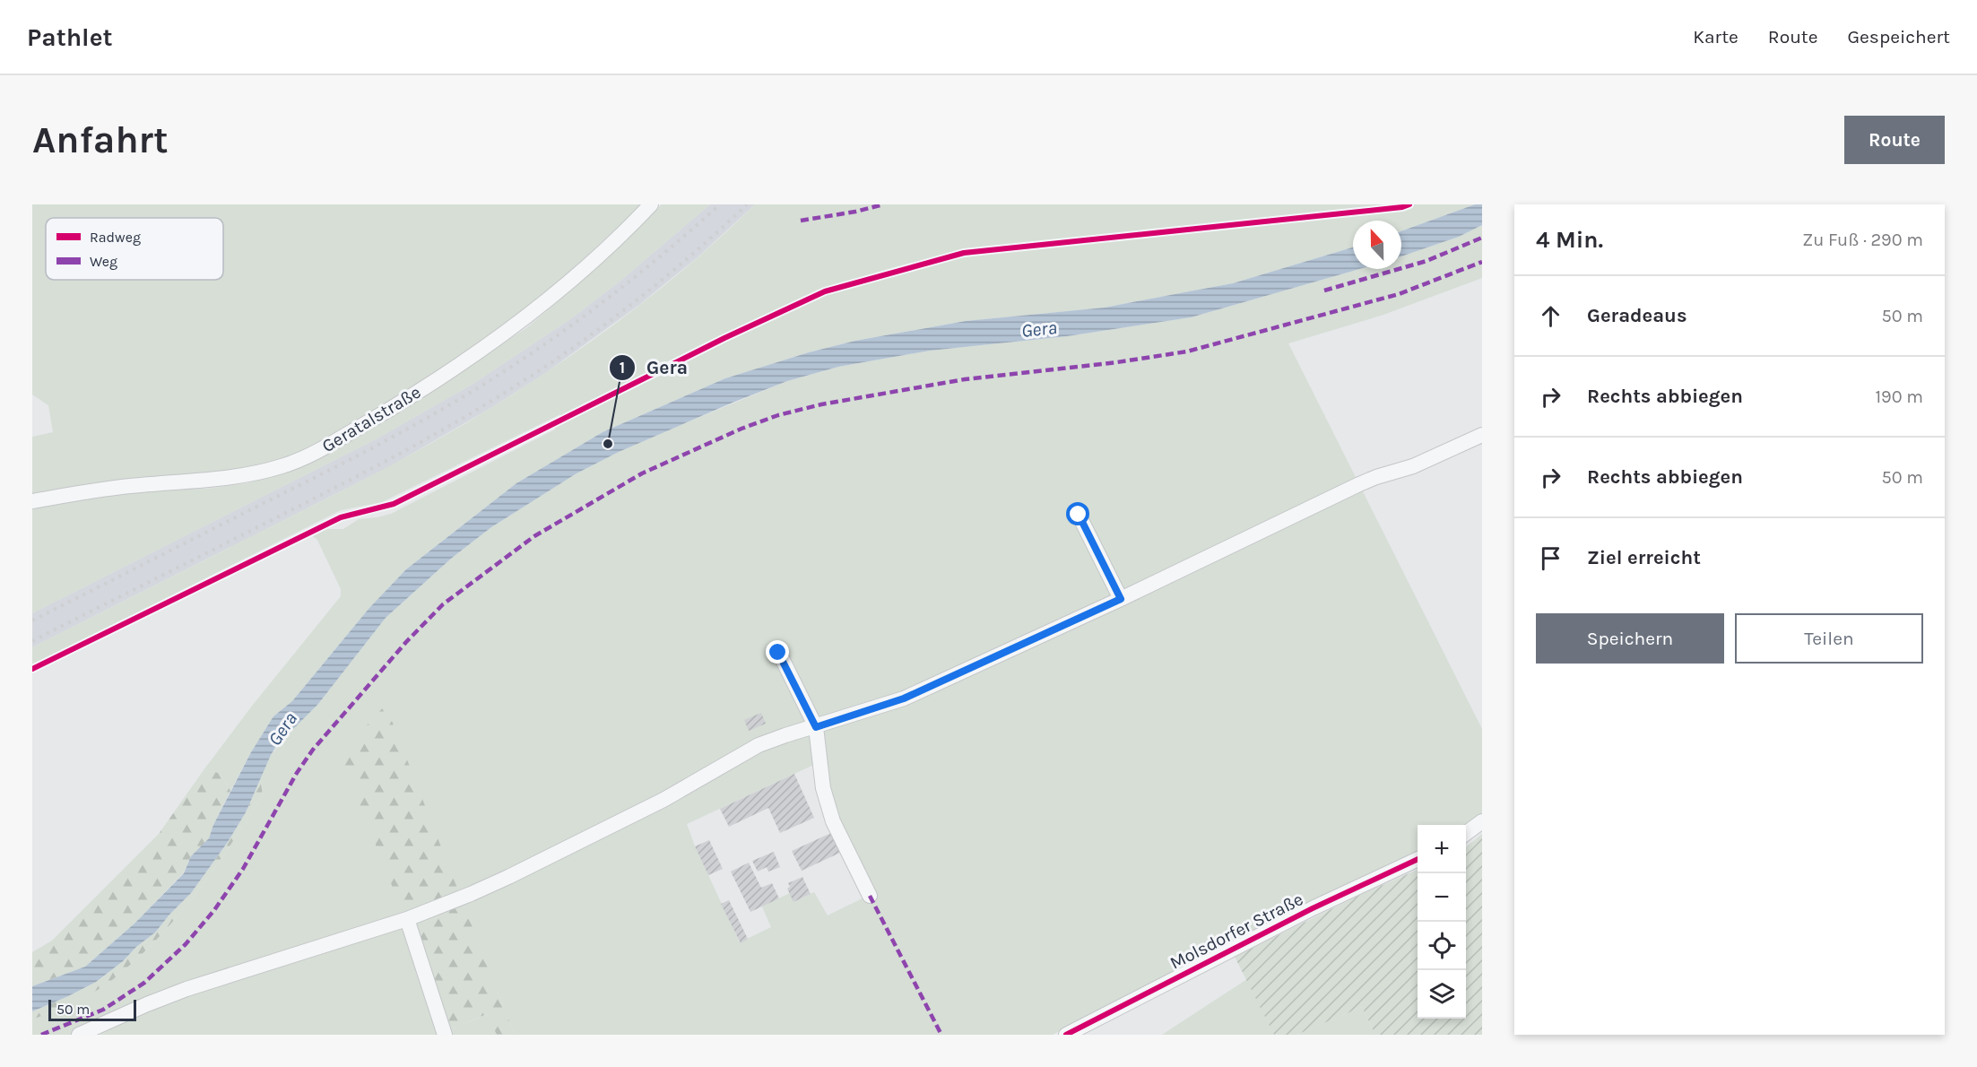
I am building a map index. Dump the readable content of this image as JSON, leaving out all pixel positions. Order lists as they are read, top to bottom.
{
  "streets": {
    "street": ["Geratalstraße", "Molsdorfer Straße"]
  },
  "water": ["Gera"],
  "places": ["Gera"],
  "legend": ["Radweg", "Weg"],
  "scale_bar": "50 m",
  "north": "top",
  "page": {
    "header": "Pathlet",
    "nav": ["Karte", "Route", "Gespeichert"],
    "buttons": [
      "Route",
      ["Speichern", "Teilen"]
    ],
    "title": "Anfahrt",
    "heading": ["4 Min.", "Zu Fuß · 290 m"],
    "list": [
      ["Geradeaus", "50 m"],
      ["Rechts abbiegen", "190 m"],
      ["Rechts abbiegen", "50 m"],
      "Ziel erreicht"
    ],
    "map_buttons": ["+", "−"],
    "scale": "50 m"
  }
}
